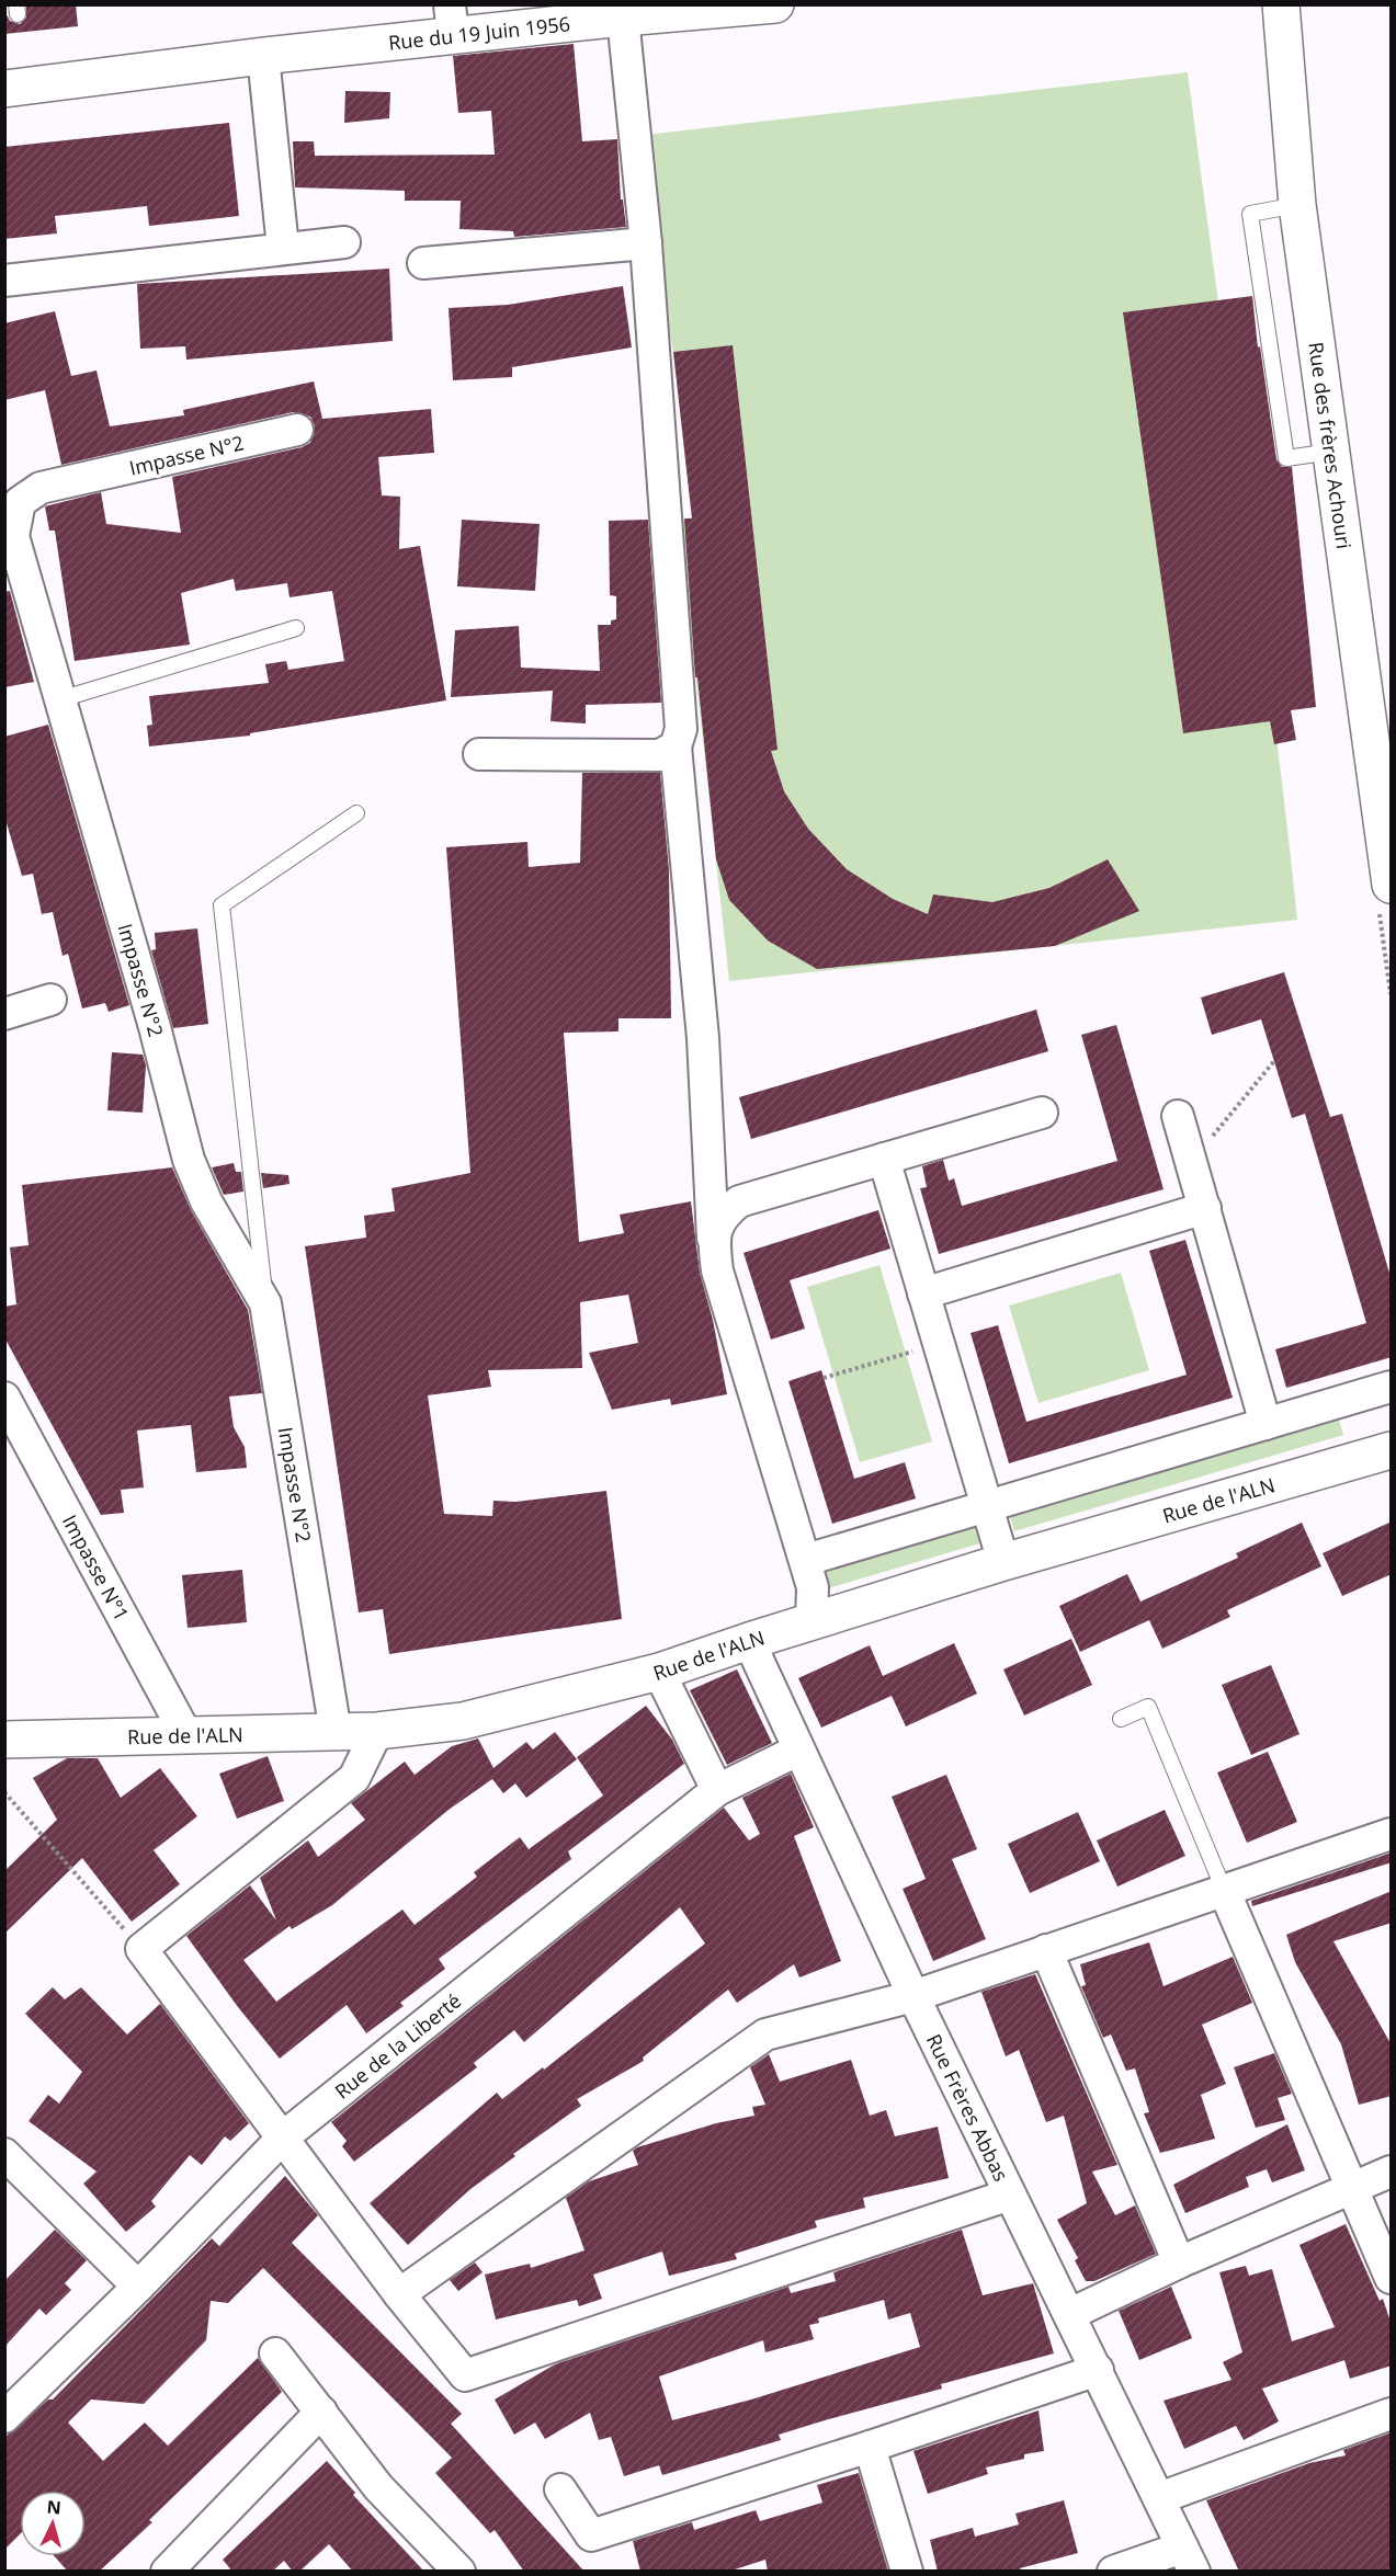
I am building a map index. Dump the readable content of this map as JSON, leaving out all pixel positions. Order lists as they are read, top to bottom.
{
  "streets": {
    "street": [
      "Rue du 19 Juin 1956",
      "Rue des frères Achouri",
      "Impasse N°2",
      "Rue de l'ALN",
      "Impasse N°1",
      "Rue de la Liberté",
      "Rue Frères Abbas"
    ]
  },
  "crossings": [
    ["Impasse N°2", "Rue de l'ALN"],
    ["Rue de l'ALN", "Impasse N°1"],
    ["Rue de l'ALN", "Rue Frères Abbas"],
    ["Rue de la Liberté", "Rue Frères Abbas"]
  ],
  "north": "top"
}
